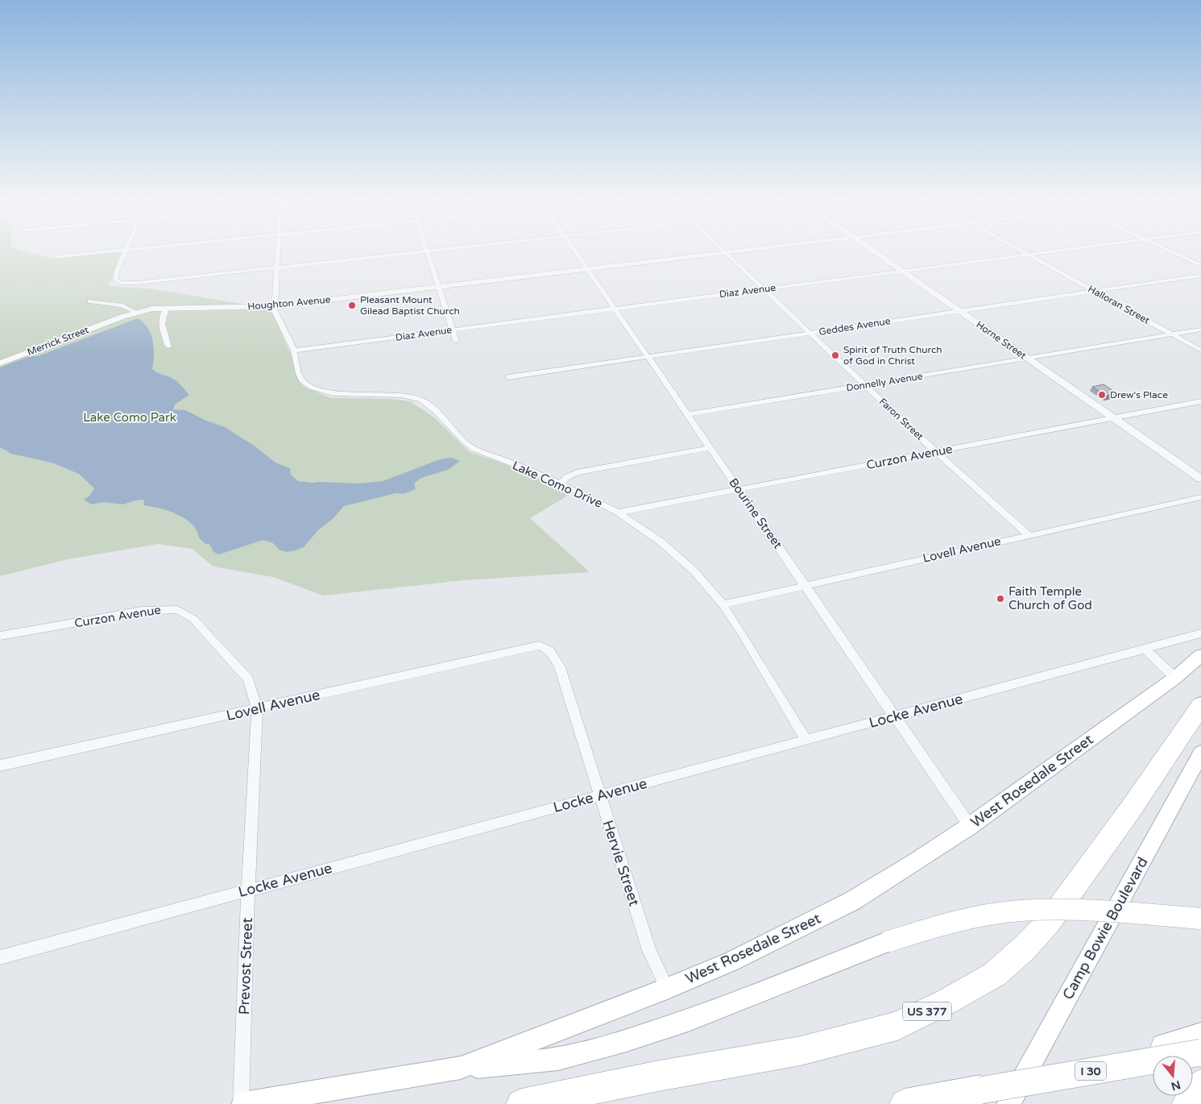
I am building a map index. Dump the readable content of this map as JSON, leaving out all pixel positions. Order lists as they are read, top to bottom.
{
  "streets": {
    "highway": ["US 377", "I 30"],
    "main road": ["West Rosedale Street", "Camp Bowie Boulevard"],
    "street": [
      "Diaz Avenue",
      "Houghton Avenue",
      "Halloran Street",
      "Geddes Avenue",
      "Horne Street",
      "Merrick Street",
      "Donnelly Avenue",
      "Faron Street",
      "Curzon Avenue",
      "Lake Como Drive",
      "Bourine Street",
      "Lovell Avenue",
      "Locke Avenue",
      "Hervie Street",
      "Prevost Street"
    ]
  },
  "crossings": [
    ["Diaz Avenue", "Halloran Street"],
    ["Diaz Avenue", "Horne Street"],
    ["Diaz Avenue", "Faron Street"],
    ["Diaz Avenue", "Lake Como Drive"],
    ["Diaz Avenue", "Bourine Street"],
    ["Houghton Avenue", "Merrick Street"],
    ["Houghton Avenue", "Faron Street"],
    ["Houghton Avenue", "Lake Como Drive"],
    ["Houghton Avenue", "Bourine Street"],
    ["Halloran Street", "Geddes Avenue"],
    ["Halloran Street", "Donnelly Avenue"],
    ["Geddes Avenue", "Horne Street"],
    ["Geddes Avenue", "Faron Street"],
    ["Geddes Avenue", "Bourine Street"],
    ["Horne Street", "Donnelly Avenue"],
    ["Horne Street", "Curzon Avenue"],
    ["Donnelly Avenue", "Faron Street"],
    ["Donnelly Avenue", "Bourine Street"],
    ["Faron Street", "Curzon Avenue"],
    ["Faron Street", "Lovell Avenue"],
    ["Curzon Avenue", "Lake Como Drive"],
    ["Curzon Avenue", "Bourine Street"],
    ["Curzon Avenue", "Lovell Avenue"],
    ["Curzon Avenue", "Prevost Street"],
    ["Lake Como Drive", "Lovell Avenue"],
    ["Lake Como Drive", "Locke Avenue"],
    ["Bourine Street", "Lovell Avenue"],
    ["Bourine Street", "Locke Avenue"],
    ["Bourine Street", "West Rosedale Street"],
    ["Lovell Avenue", "Hervie Street"],
    ["Lovell Avenue", "Prevost Street"],
    ["Locke Avenue", "Hervie Street"],
    ["Locke Avenue", "Prevost Street"],
    ["West Rosedale Street", "Hervie Street"],
    ["West Rosedale Street", "Prevost Street"]
  ],
  "parks": ["Lake Como Park"],
  "places": [
    "Pleasant Mount Gilead Baptist Church",
    "Spirit of Truth Church of God in Christ",
    "Drew's Place",
    "Faith Temple Church of God"
  ],
  "north": "bottom"
}
